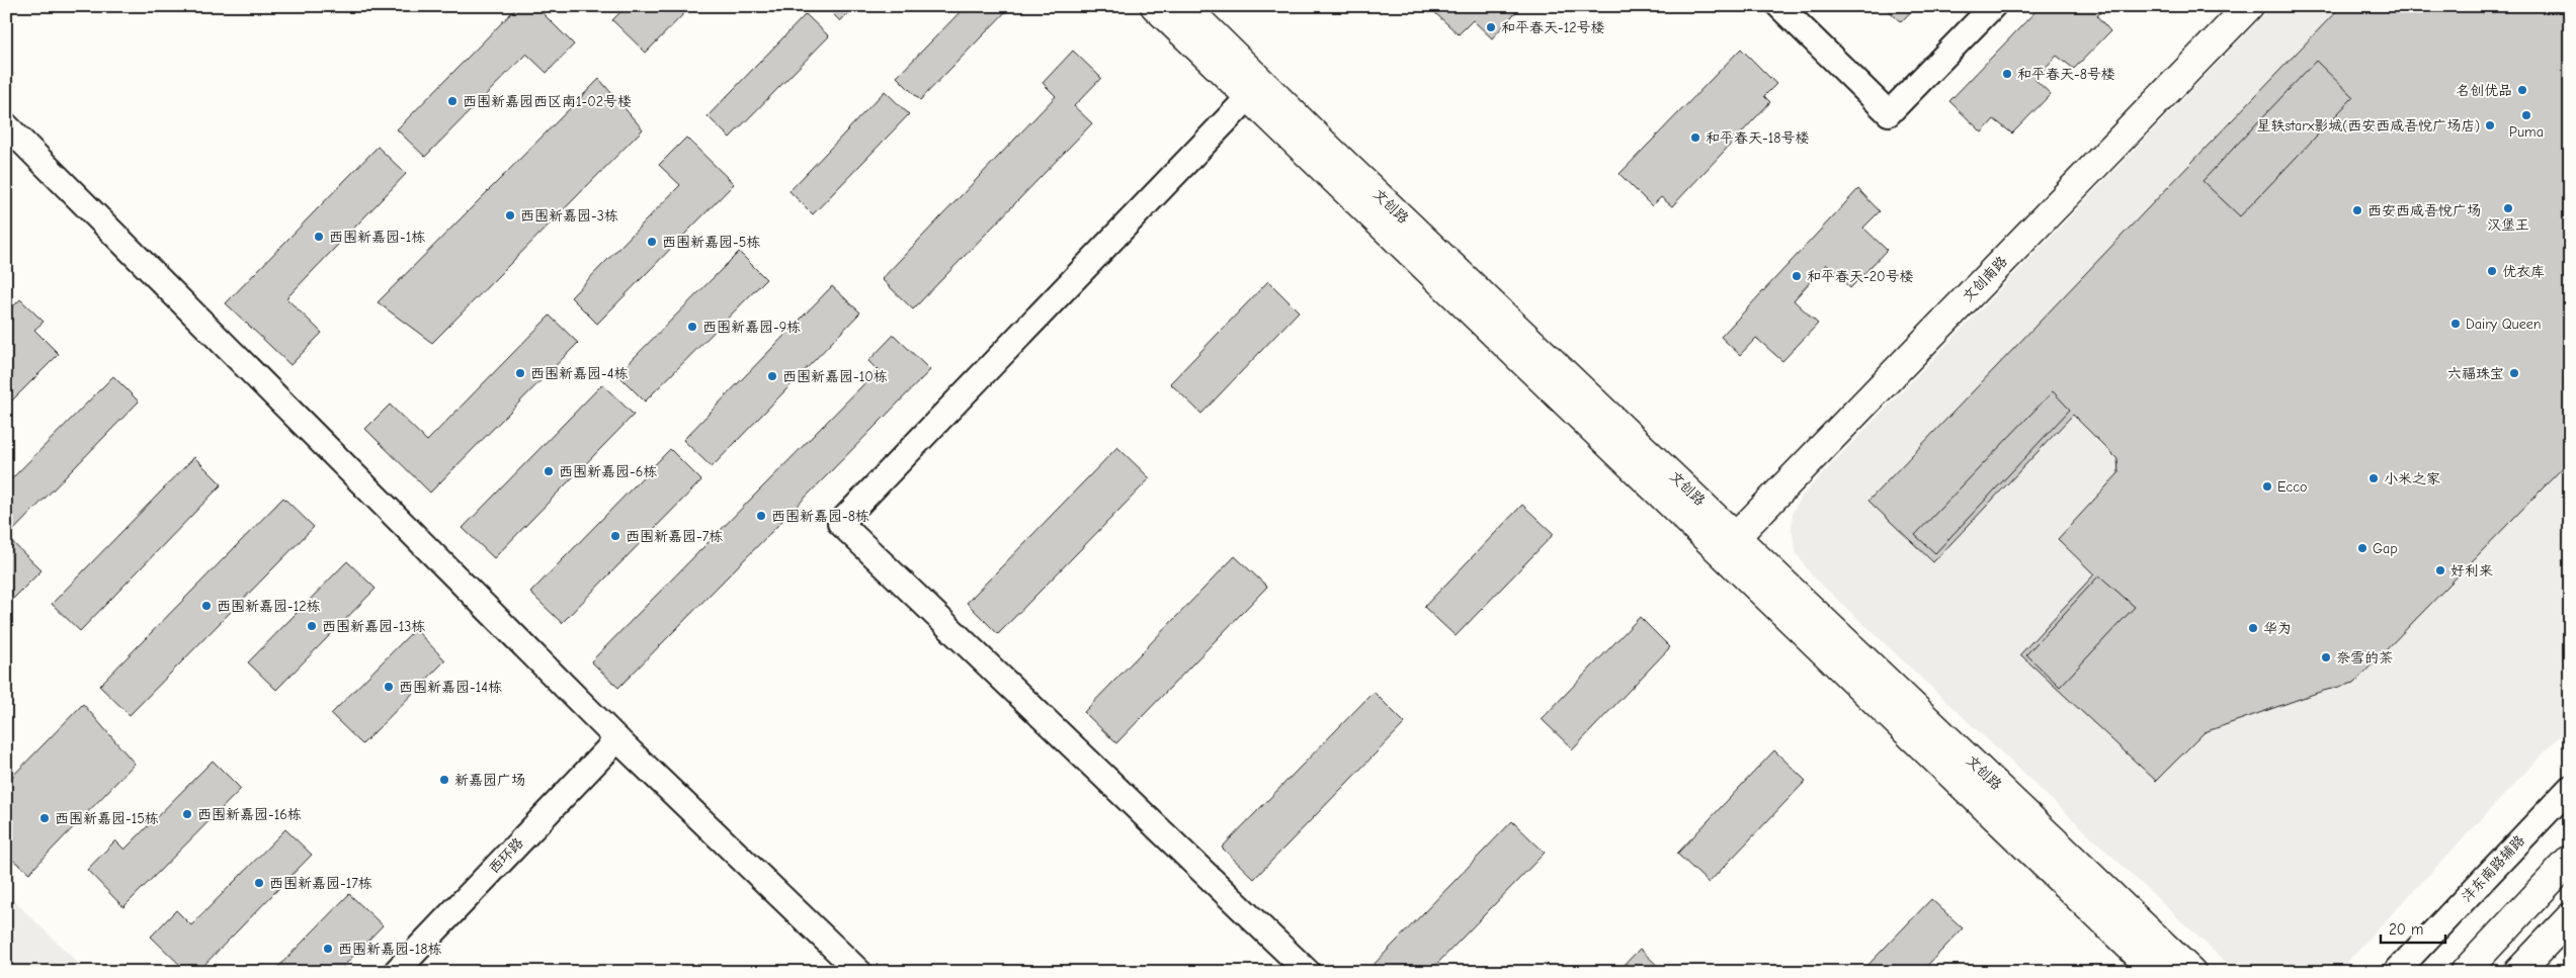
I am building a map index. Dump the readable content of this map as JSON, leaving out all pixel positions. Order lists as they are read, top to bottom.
{
  "streets": {
    "main road": ["文创路", "文创南路"],
    "street": ["西环路", "沣东南路辅路"]
  },
  "crossings": [
    ["文创路", "文创南路"]
  ],
  "places": [
    "和平春天-12号楼",
    "和平春天-8号楼",
    "名创优品",
    "西围新嘉园西区南1-02号楼",
    "Puma",
    "星轶starx影城(西安西咸吾悦广场店)",
    "和平春天-18号楼",
    "汉堡王",
    "西安西咸吾悦广场",
    "西围新嘉园-3栋",
    "西围新嘉园-1栋",
    "西围新嘉园-5栋",
    "优衣库",
    "和平春天-20号楼",
    "Dairy Queen",
    "西围新嘉园-9栋",
    "西围新嘉园-4栋",
    "六福珠宝",
    "西围新嘉园-10栋",
    "西围新嘉园-6栋",
    "小米之家",
    "Ecco",
    "西围新嘉园-8栋",
    "西围新嘉园-7栋",
    "Gap",
    "好利来",
    "西围新嘉园-12栋",
    "西围新嘉园-13栋",
    "华为",
    "奈雪的茶",
    "西围新嘉园-14栋",
    "新嘉园广场",
    "西围新嘉园-16栋",
    "西围新嘉园-15栋",
    "西围新嘉园-17栋",
    "西围新嘉园-18栋"
  ],
  "scale_bar": "20 m"
}
